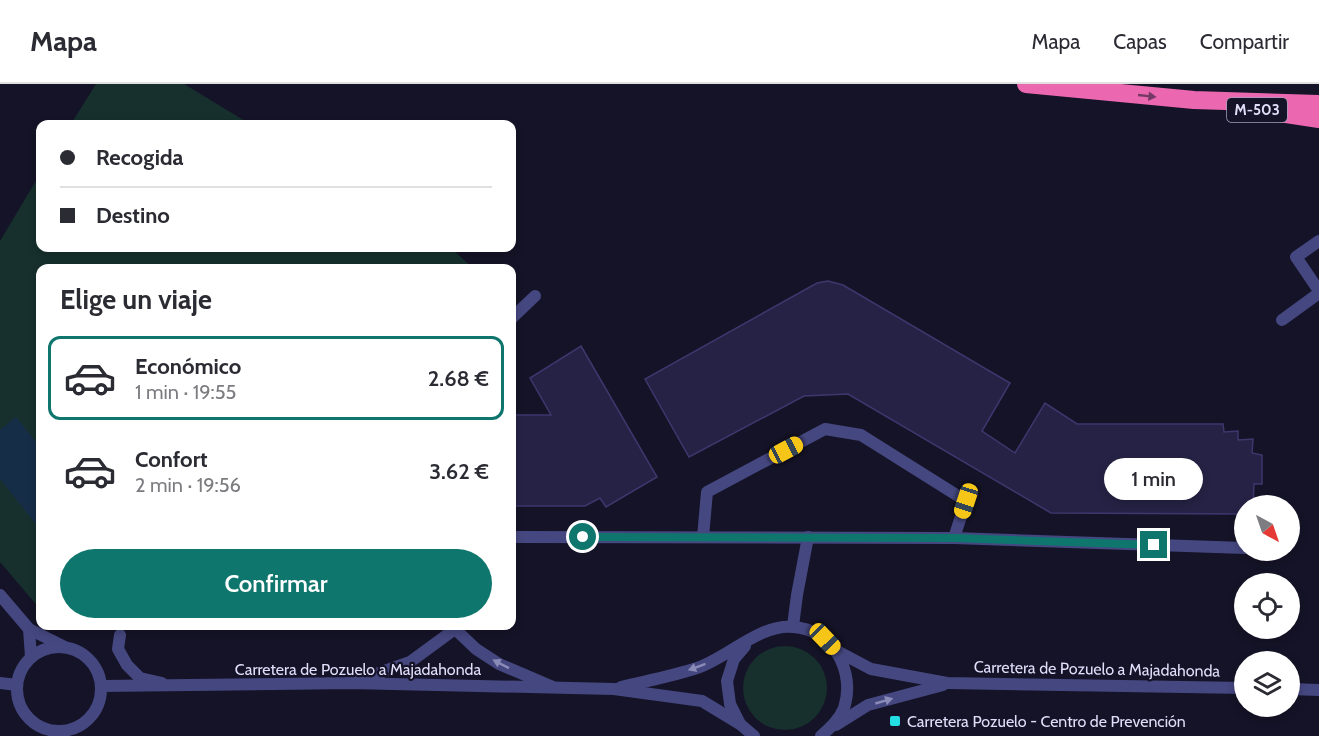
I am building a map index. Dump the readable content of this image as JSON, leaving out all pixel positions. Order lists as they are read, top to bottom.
{
  "streets": {
    "highway": ["M-503"],
    "street": ["Carretera de Pozuelo a Majadahonda"]
  },
  "places": {
    "transit": ["Carretera Pozuelo - Centro de Prevención"]
  },
  "north": "bottom right",
  "page": {
    "header": "Mapa",
    "nav": ["Mapa", "Capas", "Compartir"],
    "banner": ["Recogida", "Destino"],
    "heading": "Elige un viaje",
    "list": [
      {
        "name": "Económico",
        "note": "1 min · 19:55",
        "value": "2.68 €"
      },
      {
        "name": "Confort",
        "note": "2 min · 19:56",
        "value": "3.62 €"
      }
    ],
    "bubble": "1 min",
    "buttons": "Confirmar"
  }
}
